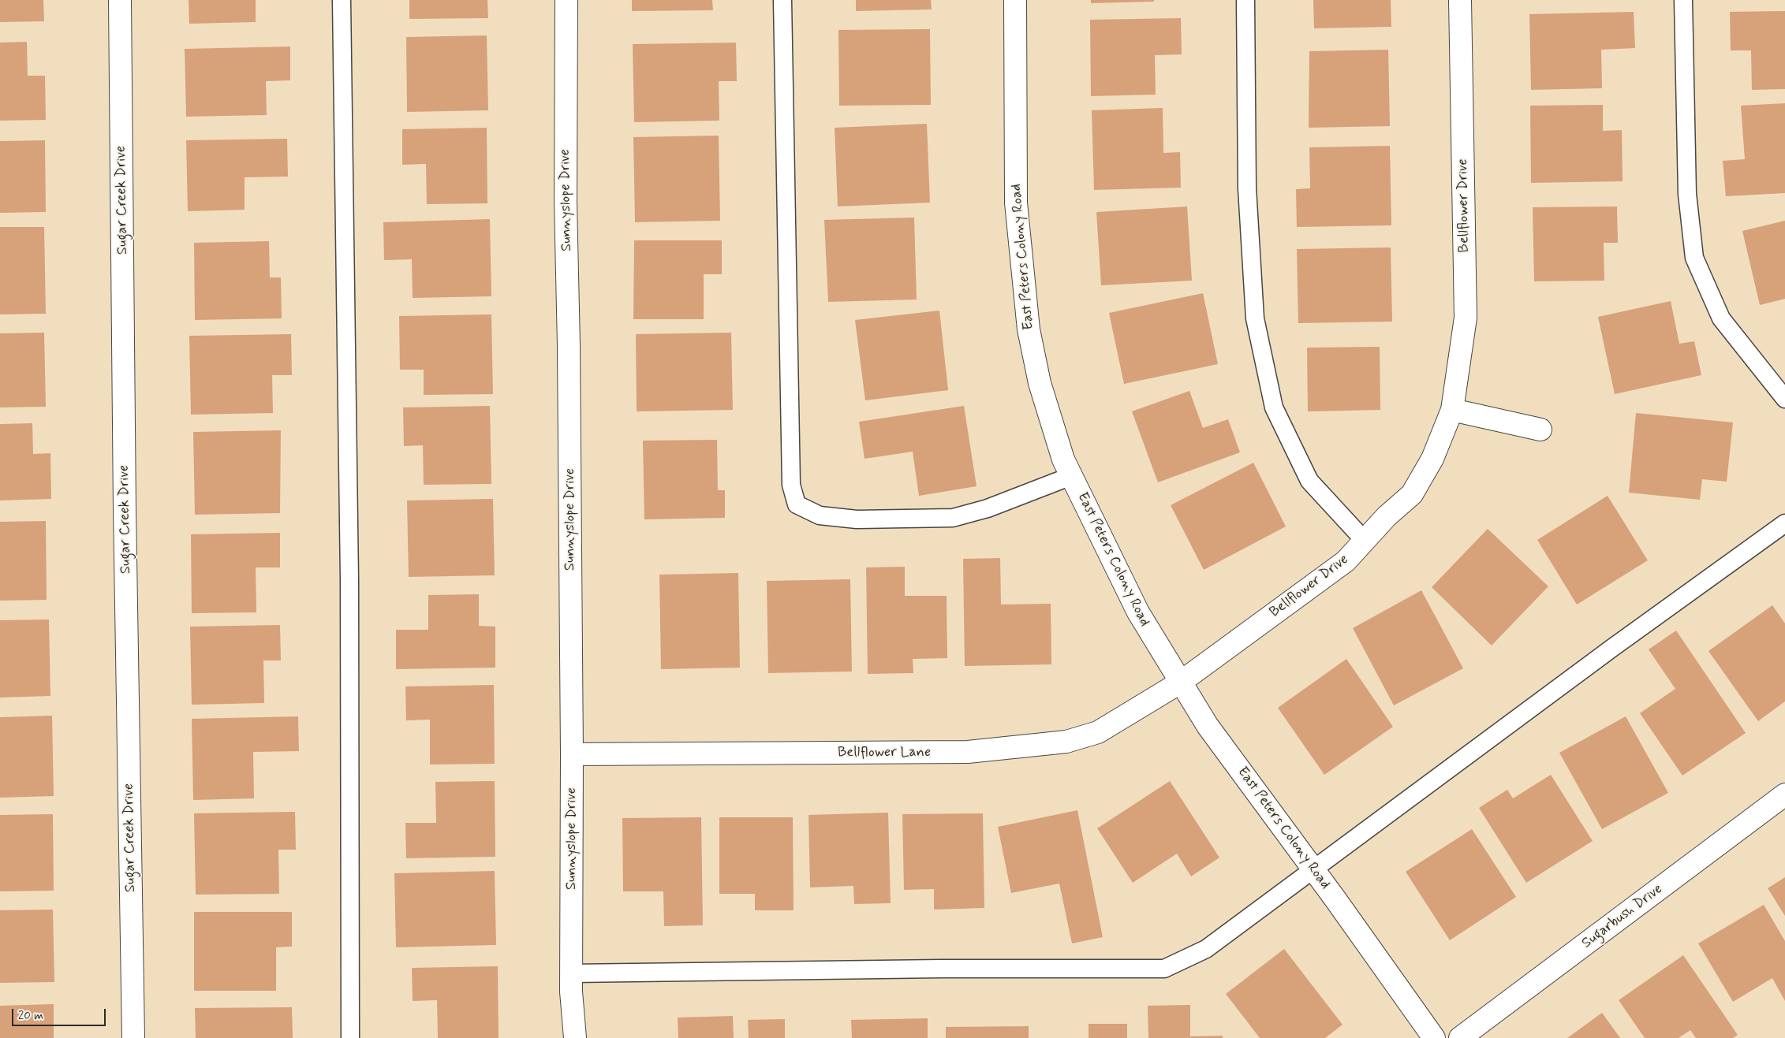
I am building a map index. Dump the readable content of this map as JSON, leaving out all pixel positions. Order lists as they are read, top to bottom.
{
  "streets": {
    "street": [
      "Sugar Creek Drive",
      "Sunnyslope Drive",
      "Bellflower Drive",
      "East Peters Colony Road",
      "Bellflower Lane",
      "Sugarbush Drive"
    ]
  },
  "crossings": [
    ["Sunnyslope Drive", "Bellflower Lane"],
    ["Bellflower Drive", "East Peters Colony Road"],
    ["Bellflower Drive", "Bellflower Lane"],
    ["East Peters Colony Road", "Bellflower Lane"]
  ],
  "scale_bar": "20 m"
}
